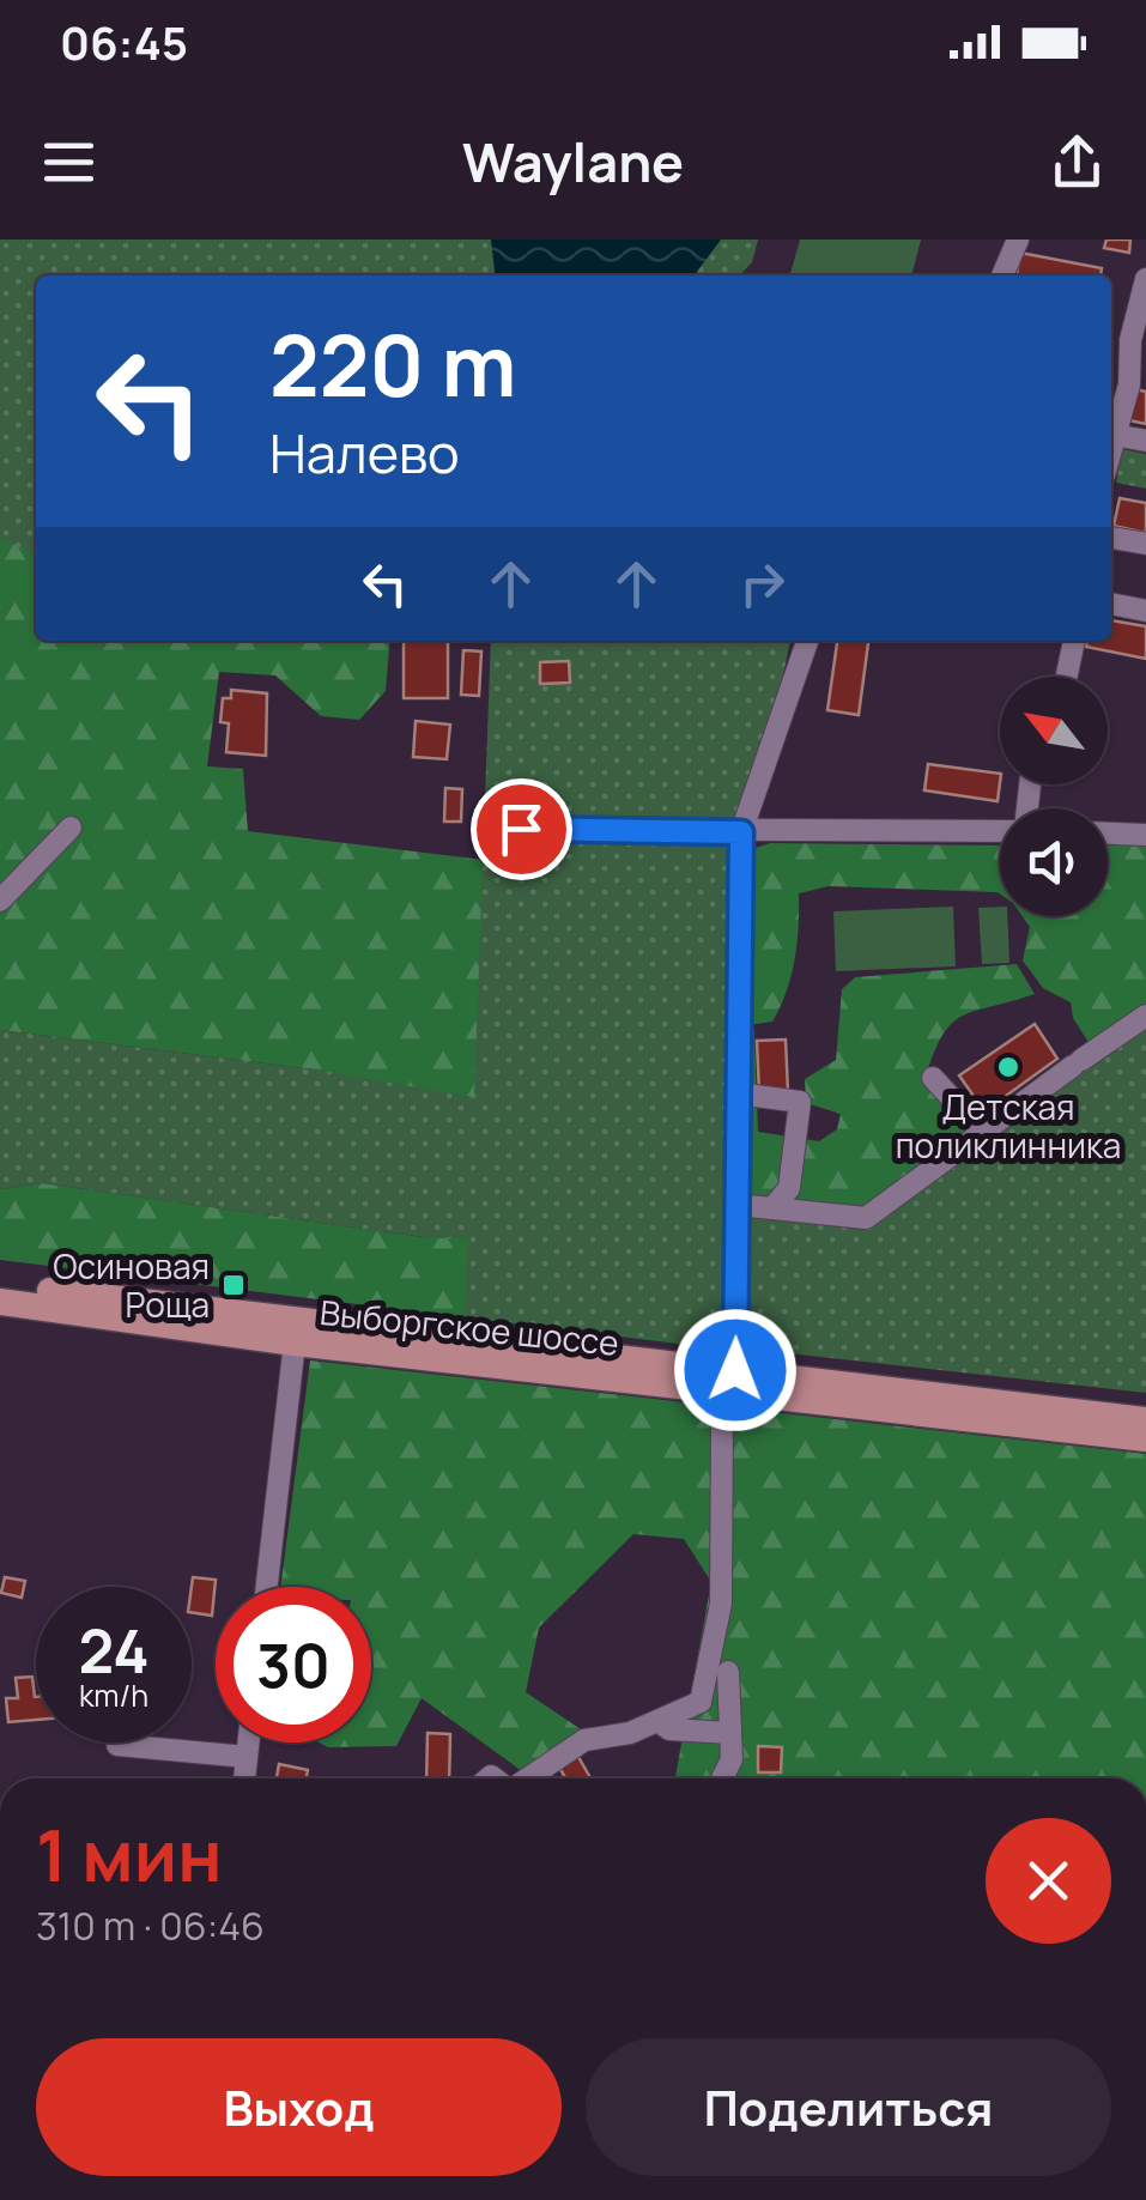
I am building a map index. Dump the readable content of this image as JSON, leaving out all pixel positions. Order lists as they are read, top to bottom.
{
  "streets": {
    "main road": ["Выборгское шоссе"]
  },
  "places": {
    "other": ["Детская поликлинника"],
    "transit": ["Осиновая Роща"]
  },
  "north": "top left",
  "page": {
    "status": "06:45",
    "header": "Waylane",
    "turn": ["220 m", "Налево"],
    "speed": "24 km/h",
    "limit": "30",
    "heading": ["1 мин", "310 m · 06:46"],
    "buttons": ["Выход", "Поделиться"]
  }
}
